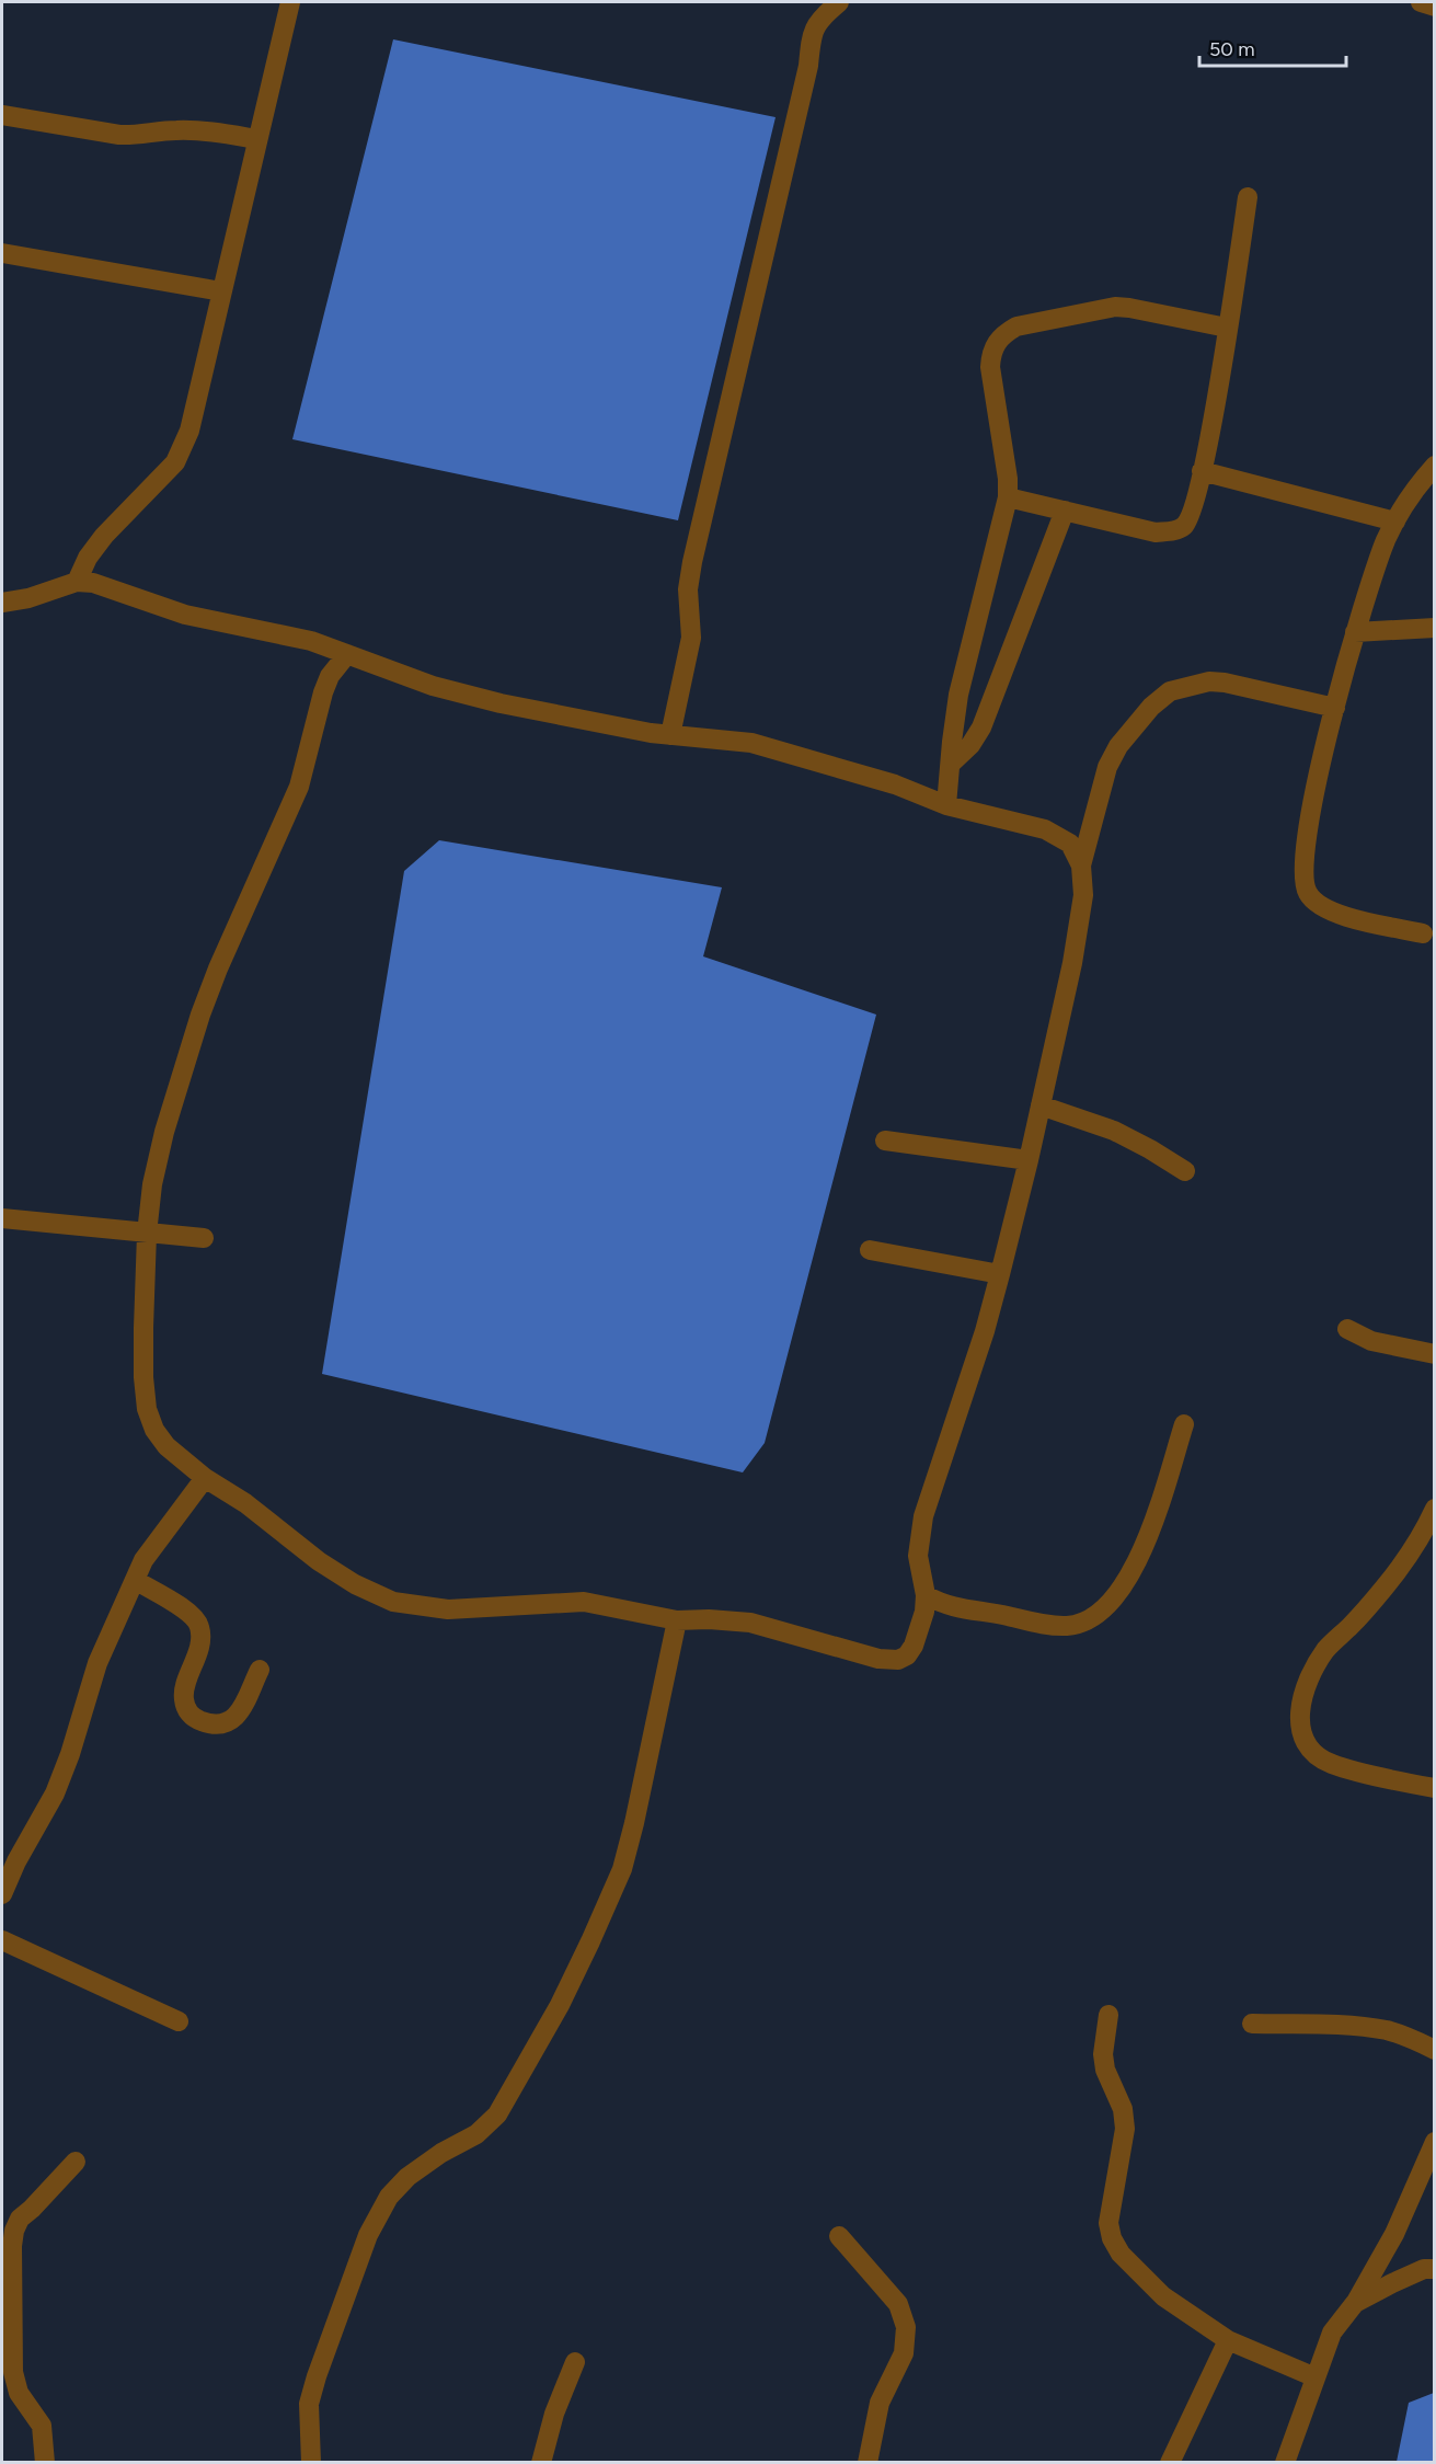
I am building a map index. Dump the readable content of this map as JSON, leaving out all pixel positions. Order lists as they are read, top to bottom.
{
  "scale_bar": "50 m"
}
